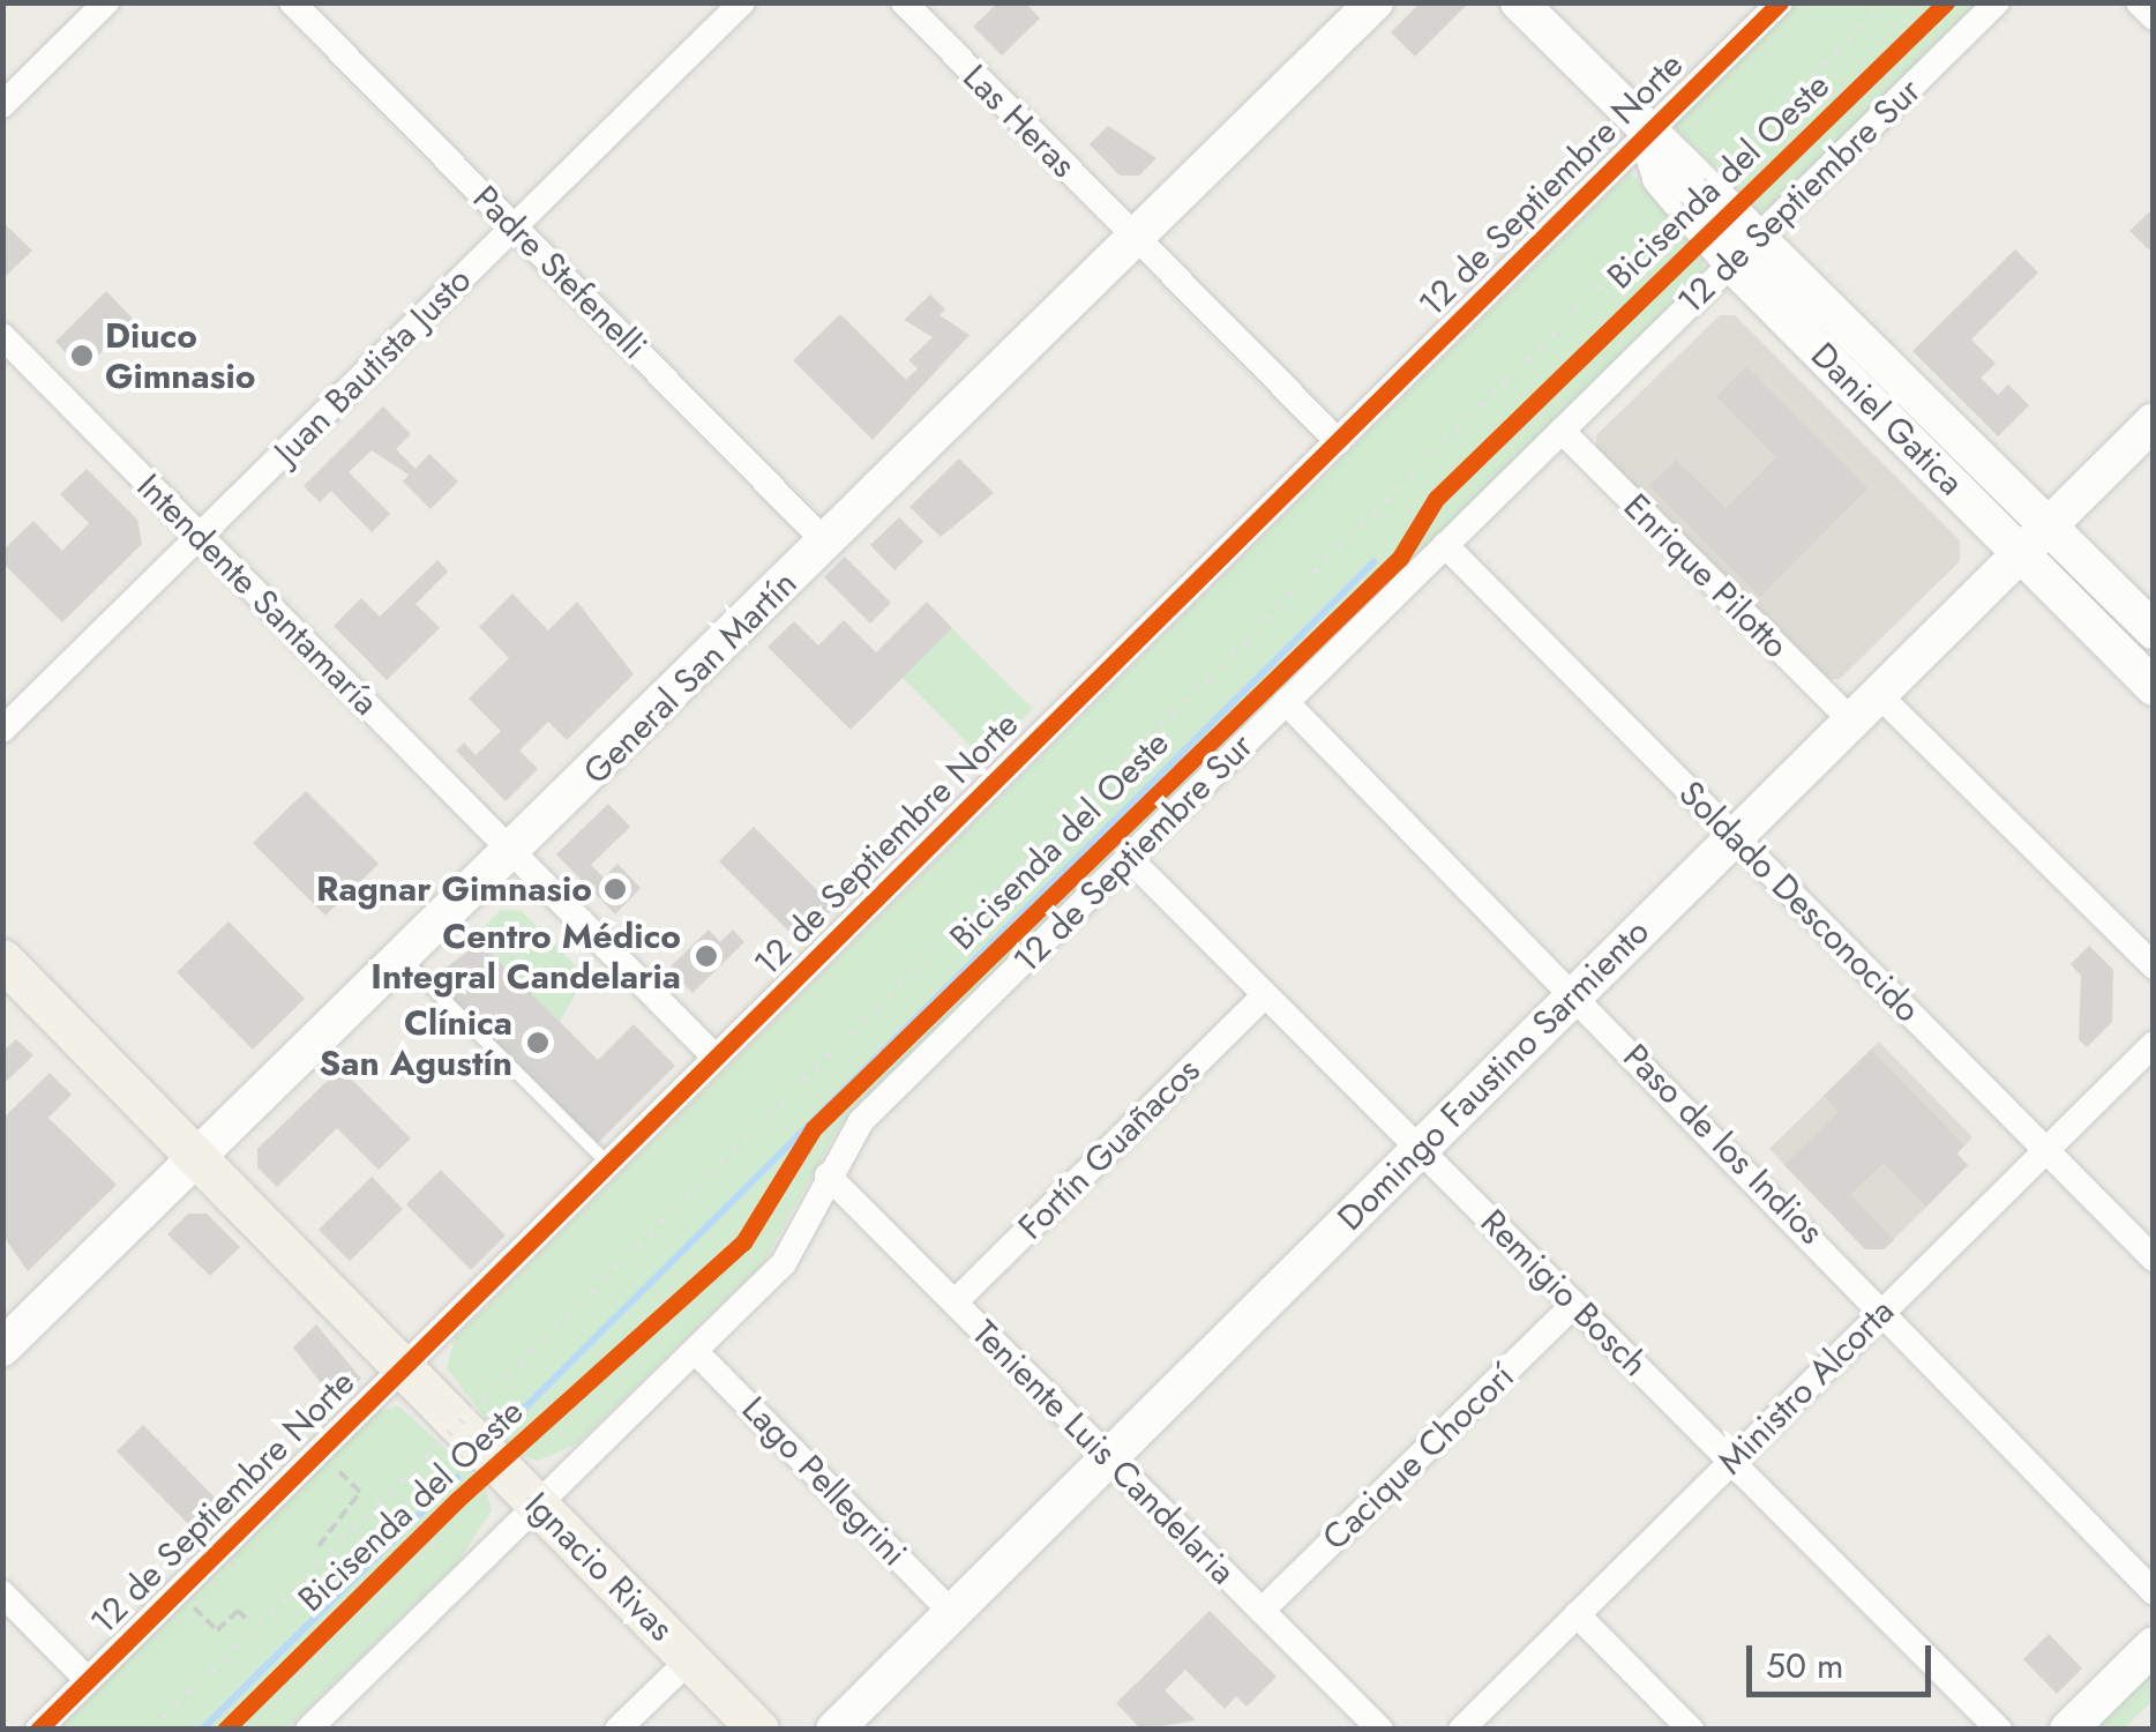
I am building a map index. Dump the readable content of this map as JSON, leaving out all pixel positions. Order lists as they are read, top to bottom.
{
  "streets": {
    "main road": [
      "Daniel Gatica",
      "General San Martín",
      "Domingo Faustino Sarmiento",
      "Ignacio Rivas"
    ],
    "street": [
      "Las Heras",
      "12 de Septiembre Norte",
      "12 de Septiembre Sur",
      "Padre Stefenelli",
      "Juan Bautista Justo",
      "Enrique Pilotto",
      "Intendente Santamaría",
      "Soldado Desconocido",
      "Paso de los Indios",
      "Fortín Guañacos",
      "Remigio Bosch",
      "Ministro Alcorta",
      "Teniente Luis Candelaria",
      "Cacique Chocorí",
      "Lago Pellegrini"
    ],
    "cycle path": ["Bicisenda del Oeste"]
  },
  "crossings": [
    ["Las Heras", "General San Martín"],
    ["12 de Septiembre Norte", "Daniel Gatica"],
    ["12 de Septiembre Norte", "Ignacio Rivas"],
    ["12 de Septiembre Sur", "Daniel Gatica"],
    ["12 de Septiembre Sur", "Enrique Pilotto"],
    ["12 de Septiembre Sur", "Soldado Desconocido"],
    ["12 de Septiembre Sur", "Paso de los Indios"],
    ["12 de Septiembre Sur", "Remigio Bosch"],
    ["12 de Septiembre Sur", "Teniente Luis Candelaria"],
    ["12 de Septiembre Sur", "Lago Pellegrini"],
    ["12 de Septiembre Sur", "Ignacio Rivas"],
    ["Padre Stefenelli", "Juan Bautista Justo"],
    ["Padre Stefenelli", "General San Martín"],
    ["Juan Bautista Justo", "Intendente Santamaría"],
    ["Daniel Gatica", "Domingo Faustino Sarmiento"],
    ["Enrique Pilotto", "Domingo Faustino Sarmiento"],
    ["Intendente Santamaría", "General San Martín"],
    ["General San Martín", "Ignacio Rivas"],
    ["Soldado Desconocido", "Domingo Faustino Sarmiento"],
    ["Soldado Desconocido", "Ministro Alcorta"],
    ["Domingo Faustino Sarmiento", "Paso de los Indios"],
    ["Domingo Faustino Sarmiento", "Remigio Bosch"],
    ["Domingo Faustino Sarmiento", "Teniente Luis Candelaria"],
    ["Domingo Faustino Sarmiento", "Lago Pellegrini"],
    ["Paso de los Indios", "Ministro Alcorta"],
    ["Fortín Guañacos", "Remigio Bosch"],
    ["Fortín Guañacos", "Teniente Luis Candelaria"],
    ["Remigio Bosch", "Ministro Alcorta"],
    ["Remigio Bosch", "Cacique Chocorí"],
    ["Teniente Luis Candelaria", "Cacique Chocorí"]
  ],
  "places": [
    "Diuco Gimnasio",
    "Ragnar Gimnasio",
    "Centro Médico Integral Candelaria",
    "Clínica San Agustín"
  ],
  "scale_bar": "50 m"
}
